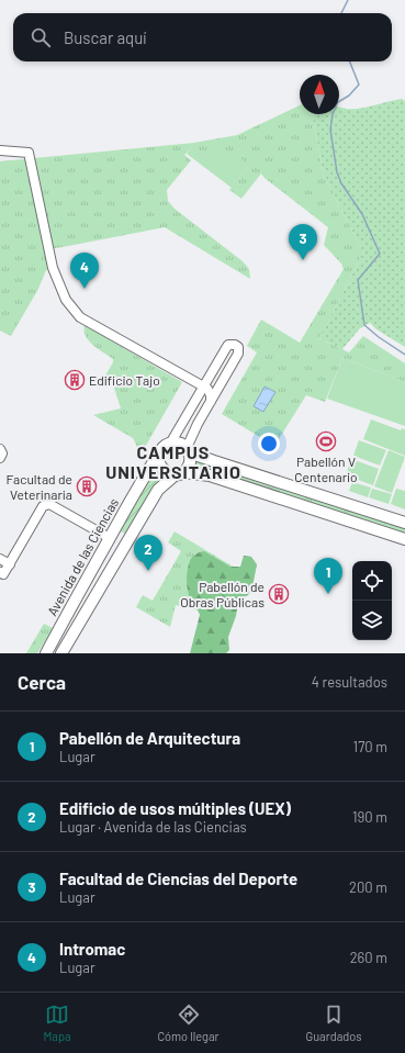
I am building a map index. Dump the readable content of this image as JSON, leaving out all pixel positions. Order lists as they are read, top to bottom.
{
  "streets": {
    "main road": ["Avenida de las Ciencias"]
  },
  "districts": ["CAMPUS UNIVERSITARIO"],
  "places": {
    "building": ["Edificio Tajo", "Facultad de Veterinaria", "Pabellón de Obras Públicas"],
    "sports": ["Pabellón V Centenario"]
  },
  "north": "top",
  "page": {
    "search": "Buscar aquí",
    "pins": [
      "3",
      "4",
      "2",
      "1"
    ],
    "heading": ["Cerca", "4 resultados"],
    "list": [
      {
        "mark": "1",
        "name": "Pabellón de Arquitectura",
        "note": "Lugar",
        "value": "170 m"
      },
      {
        "mark": "2",
        "name": "Edificio de usos múltiples (UEX)",
        "note": "Lugar · Avenida de las Ciencias",
        "value": "190 m"
      },
      {
        "mark": "3",
        "name": "Facultad de Ciencias del Deporte",
        "note": "Lugar",
        "value": "200 m"
      },
      {
        "mark": "4",
        "name": "Intromac",
        "note": "Lugar",
        "value": "260 m"
      }
    ],
    "nav": ["Mapa", "Cómo llegar", "Guardados"]
  }
}
